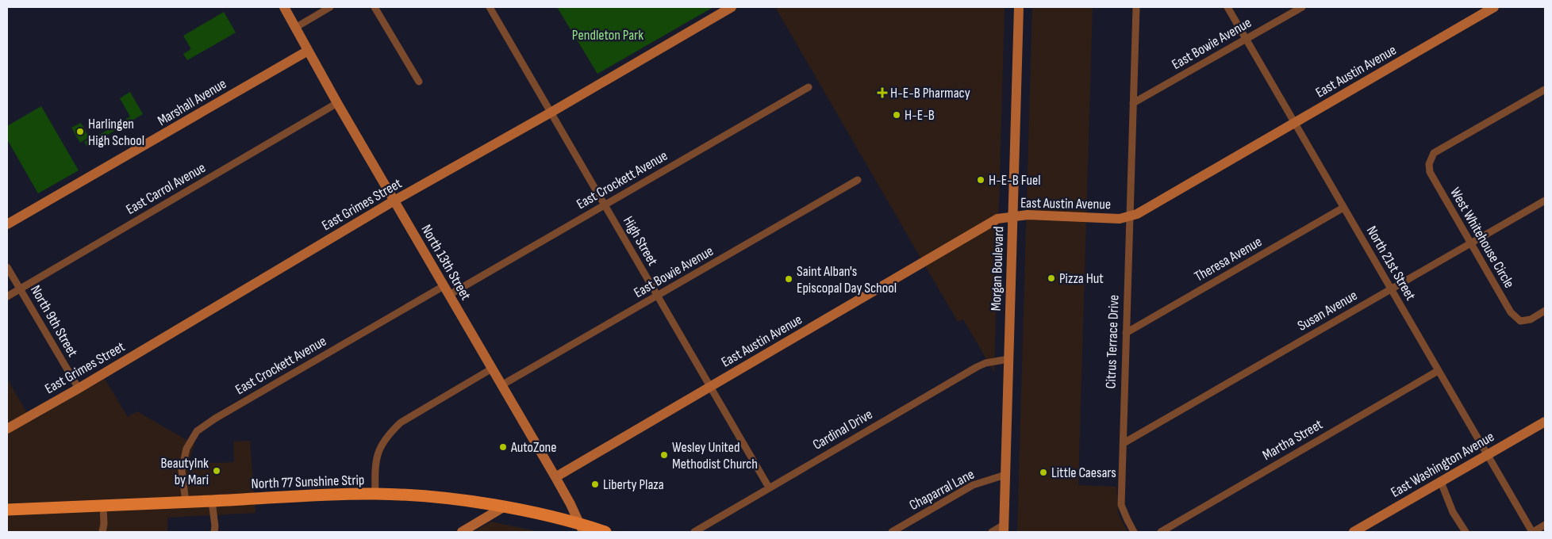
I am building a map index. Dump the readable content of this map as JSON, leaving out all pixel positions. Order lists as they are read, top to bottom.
{
  "streets": {
    "main road": ["North 77 Sunshine Strip"],
    "street": [
      "East Bowie Avenue",
      "East Austin Avenue",
      "Marshall Avenue",
      "East Crockett Avenue",
      "East Carrol Avenue",
      "East Grimes Street",
      "West Whitehouse Circle",
      "High Street",
      "Theresa Avenue",
      "North 13th Street",
      "North 21st Street",
      "Morgan Boulevard",
      "Susan Avenue",
      "North 9th Street",
      "Citrus Terrace Drive",
      "Cardinal Drive",
      "Martha Street",
      "East Washington Avenue",
      "Chaparral Lane"
    ]
  },
  "crossings": [
    ["East Bowie Avenue", "High Street"],
    ["East Bowie Avenue", "North 13th Street"],
    ["East Bowie Avenue", "North 21st Street"],
    ["East Bowie Avenue", "Citrus Terrace Drive"],
    ["East Austin Avenue", "High Street"],
    ["East Austin Avenue", "North 13th Street"],
    ["East Austin Avenue", "North 21st Street"],
    ["East Austin Avenue", "Morgan Boulevard"],
    ["East Austin Avenue", "Citrus Terrace Drive"],
    ["Marshall Avenue", "North 13th Street"],
    ["East Crockett Avenue", "High Street"],
    ["East Crockett Avenue", "North 13th Street"],
    ["East Crockett Avenue", "North 77 Sunshine Strip"],
    ["East Carrol Avenue", "North 13th Street"],
    ["East Carrol Avenue", "North 9th Street"],
    ["East Grimes Street", "High Street"],
    ["East Grimes Street", "North 13th Street"],
    ["East Grimes Street", "North 9th Street"],
    ["West Whitehouse Circle", "Susan Avenue"],
    ["High Street", "Cardinal Drive"],
    ["Theresa Avenue", "North 21st Street"],
    ["Theresa Avenue", "Citrus Terrace Drive"],
    ["North 13th Street", "North 77 Sunshine Strip"],
    ["North 21st Street", "Susan Avenue"],
    ["North 21st Street", "Martha Street"],
    ["North 21st Street", "East Washington Avenue"],
    ["Morgan Boulevard", "Cardinal Drive"],
    ["Morgan Boulevard", "Chaparral Lane"],
    ["Susan Avenue", "Citrus Terrace Drive"]
  ],
  "parks": ["Pendleton Park"],
  "places": {
    "health": ["H-E-B Pharmacy"],
    "other": [
      "H-E-B",
      "Harlingen High School",
      "H-E-B Fuel",
      "Pizza Hut",
      "Saint Alban's Episcopal Day School",
      "AutoZone",
      "Wesley United Methodist Church",
      "BeautyInk by Mari",
      "Little Caesars",
      "Liberty Plaza"
    ]
  }
}
